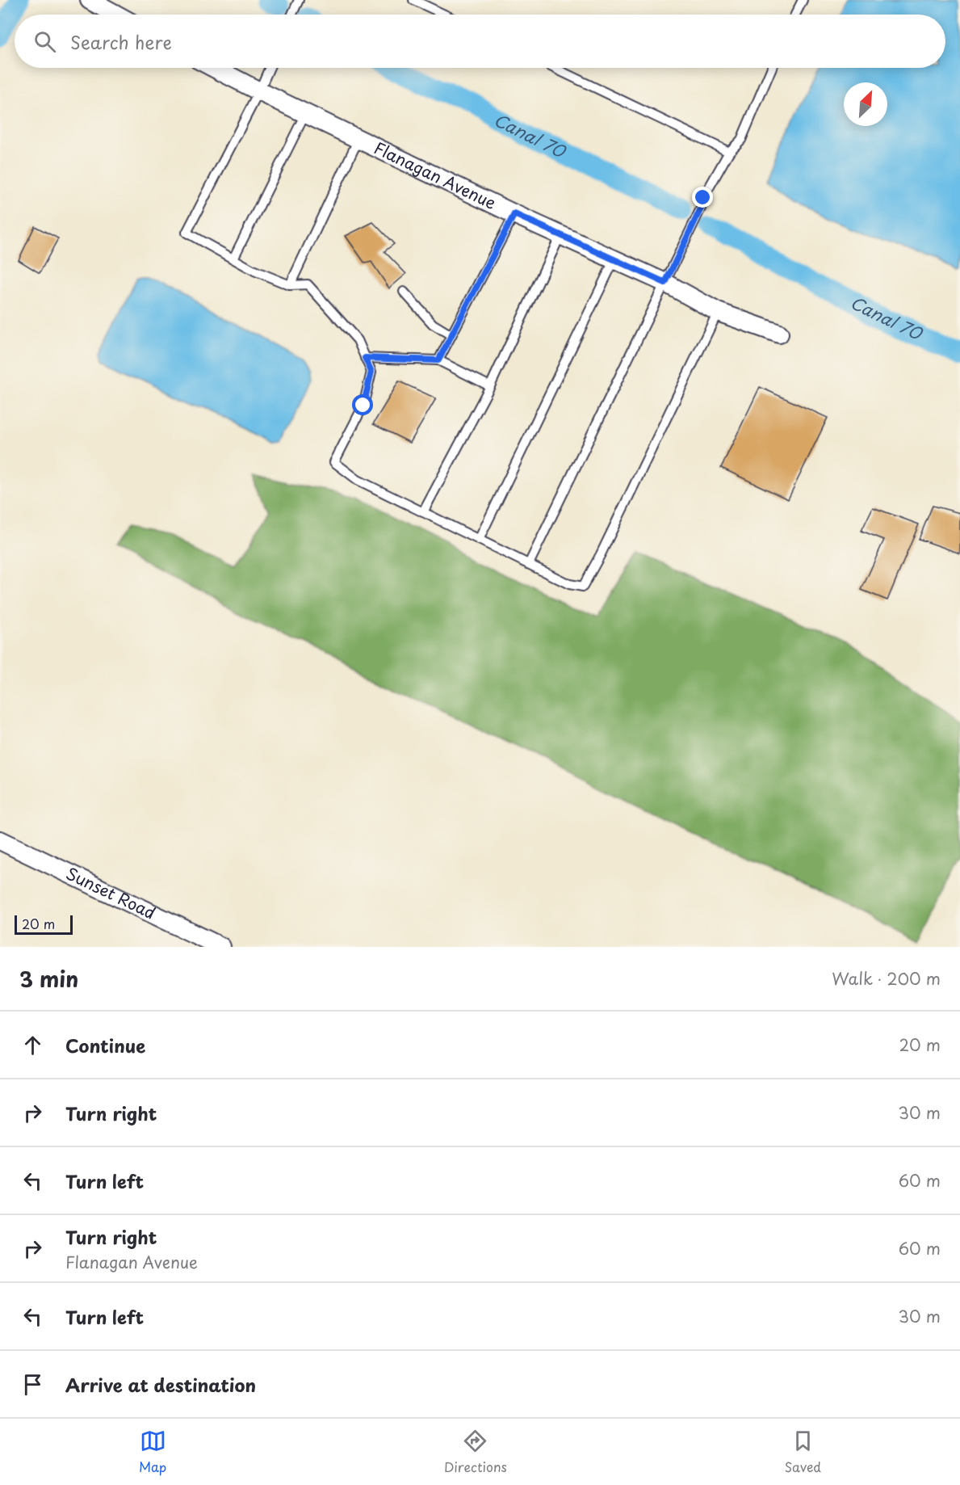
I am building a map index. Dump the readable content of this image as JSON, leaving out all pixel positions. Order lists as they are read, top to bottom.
{
  "streets": {
    "street": ["Flanagan Avenue", "Sunset Road"]
  },
  "water": ["Canal 70"],
  "scale_bar": "20 m",
  "north": "top right",
  "page": {
    "search": "Search here",
    "scale": "20 m",
    "heading": ["3 min", "Walk · 200 m"],
    "list": [
      ["Continue", "20 m"],
      ["Turn right", "30 m"],
      ["Turn left", "60 m"],
      ["Turn right", "Flanagan Avenue", "60 m"],
      ["Turn left", "30 m"],
      "Arrive at destination"
    ],
    "nav": ["Map", "Directions", "Saved"]
  }
}
